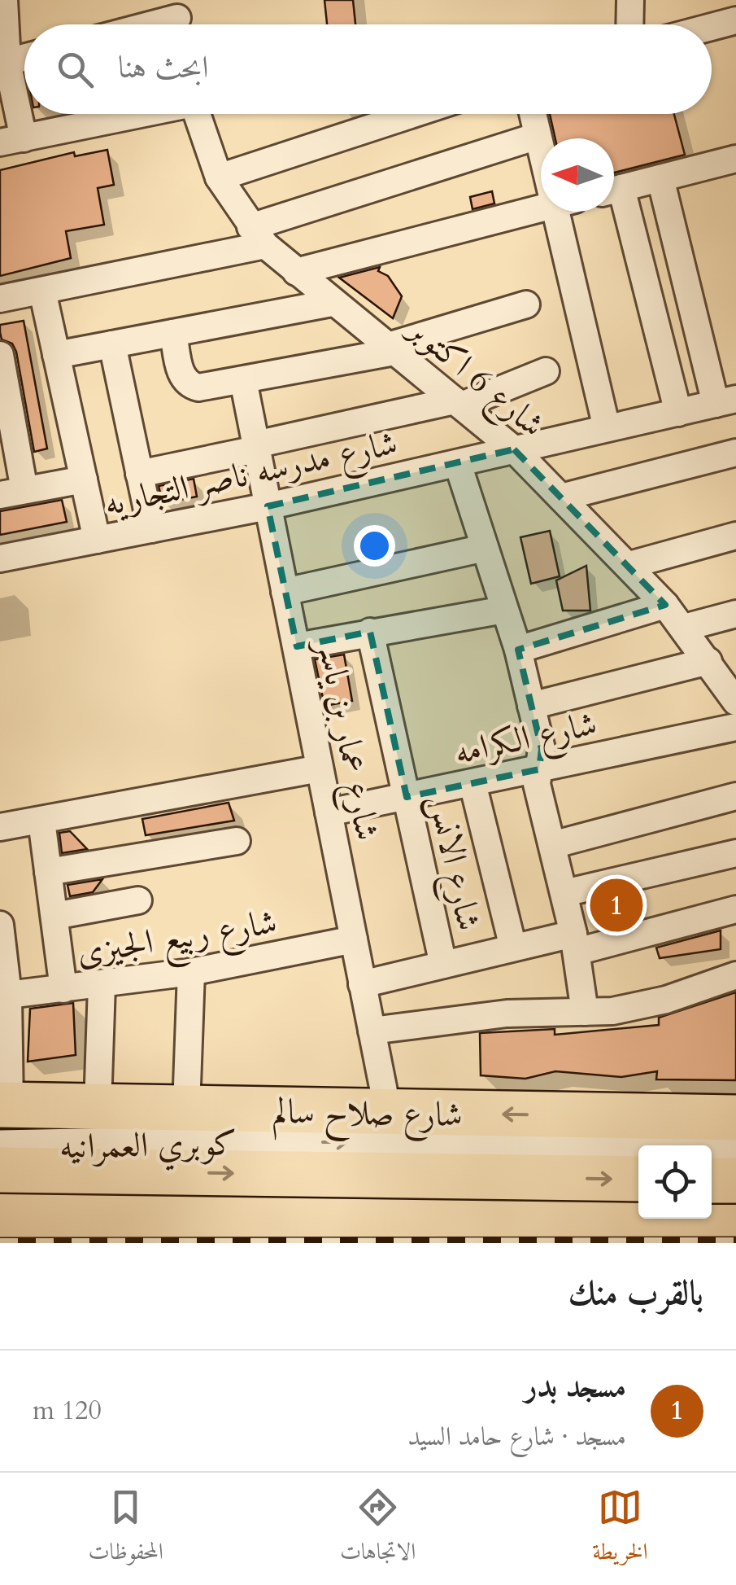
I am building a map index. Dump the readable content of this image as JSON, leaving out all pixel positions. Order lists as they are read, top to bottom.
{
  "streets": {
    "highway": ["شارع صلاح سالم"],
    "street": [
      "شارع 6 اكتوبر",
      "شارع مدرسه ناصر التجاريه",
      "شارع الكرامه",
      "شارع عمار بن ياسر",
      "شارع الانس",
      "شارع ربيع الجيزى",
      "كوبري العمرانيه"
    ]
  },
  "crossings": [
    ["شارع 6 اكتوبر", "شارع مدرسه ناصر التجاريه"],
    ["شارع مدرسه ناصر التجاريه", "شارع عمار بن ياسر"],
    ["شارع الكرامه", "شارع عمار بن ياسر"],
    ["شارع الكرامه", "شارع الانس"],
    ["شارع عمار بن ياسر", "شارع ربيع الجيزى"],
    ["شارع عمار بن ياسر", "شارع صلاح سالم"]
  ],
  "north": "left",
  "page": {
    "search": "ابحث هنا",
    "pins": "1",
    "heading": "بالقرب منك",
    "list": [
      {
        "mark": "1",
        "name": "مسجد بدر",
        "note": "مسجد · شارع حامد السيد",
        "value": "120 m"
      }
    ],
    "nav": ["الخريطة", "الاتجاهات", "المحفوظات"]
  }
}
